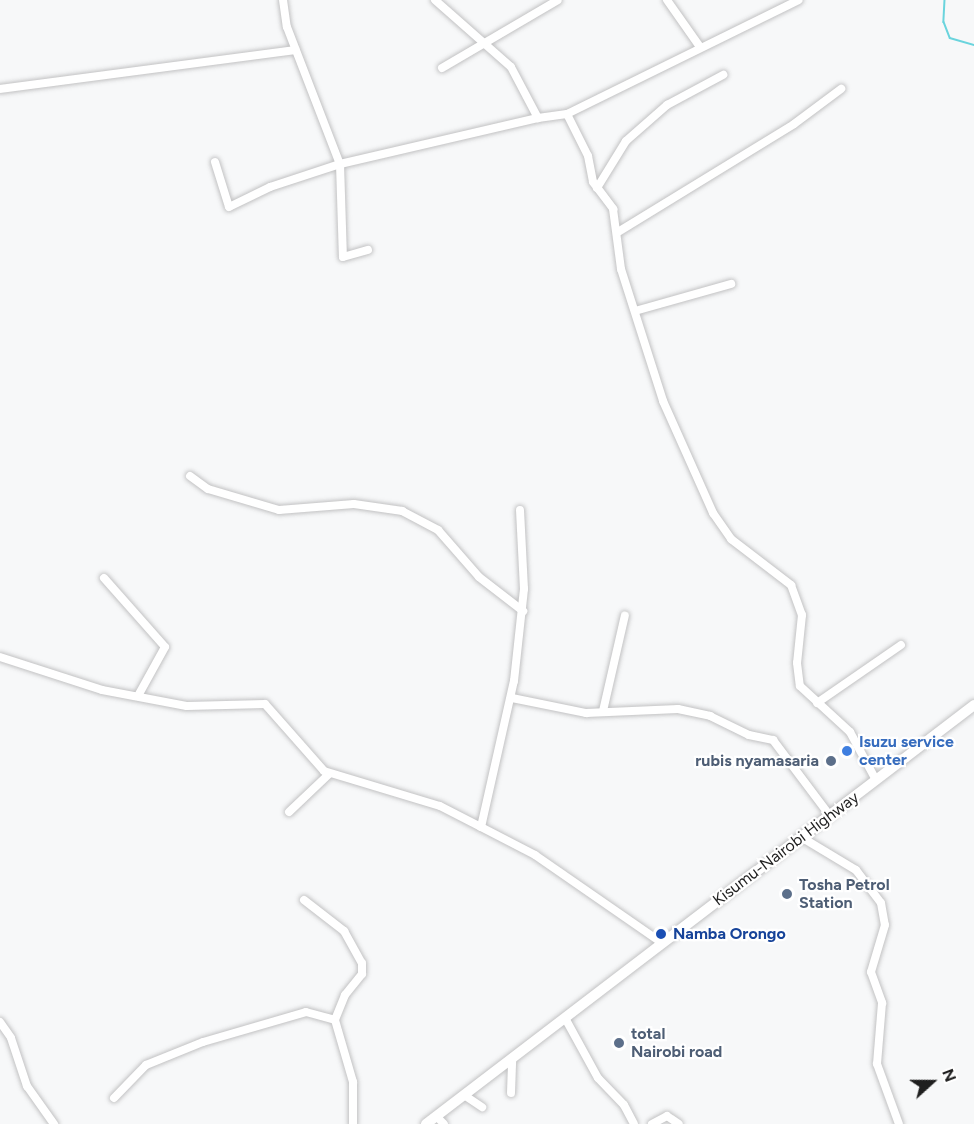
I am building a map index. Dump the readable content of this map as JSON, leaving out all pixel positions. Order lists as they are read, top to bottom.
{
  "streets": {
    "highway": ["Kisumu-Nairobi Highway"]
  },
  "places": [
    "Isuzu service center",
    "rubis nyamasaria",
    "Tosha Petrol Station",
    "Namba Orongo",
    "total Nairobi road"
  ],
  "north": "right"
}
